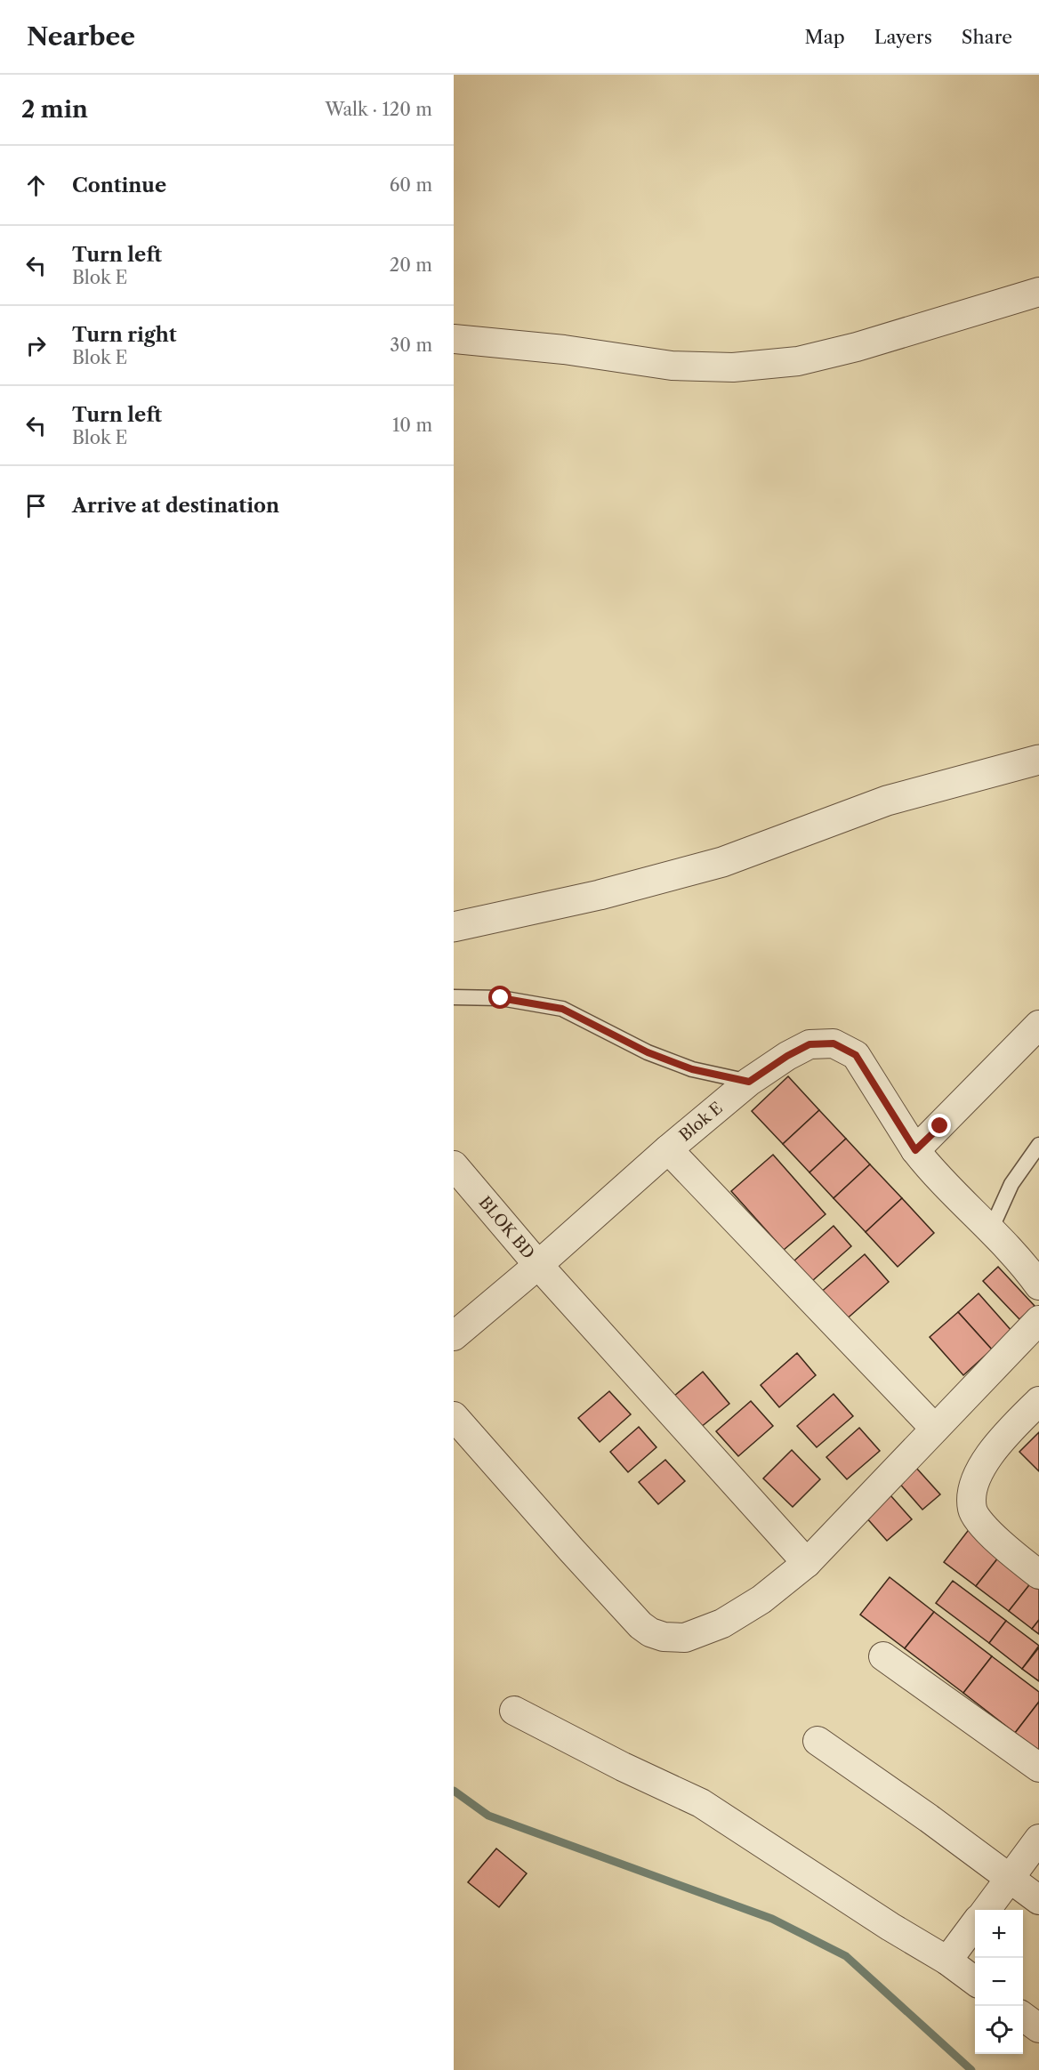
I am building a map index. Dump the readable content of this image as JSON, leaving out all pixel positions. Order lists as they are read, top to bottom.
{
  "streets": {
    "street": ["Blok E", "BLOK BD"]
  },
  "crossings": [
    ["Blok E", "BLOK BD"]
  ],
  "page": {
    "header": "Nearbee",
    "nav": ["Map", "Layers", "Share"],
    "heading": ["2 min", "Walk · 120 m"],
    "list": [
      ["Continue", "60 m"],
      ["Turn left", "Blok E", "20 m"],
      ["Turn right", "Blok E", "30 m"],
      ["Turn left", "Blok E", "10 m"],
      "Arrive at destination"
    ],
    "map_buttons": ["+", "−"]
  }
}
